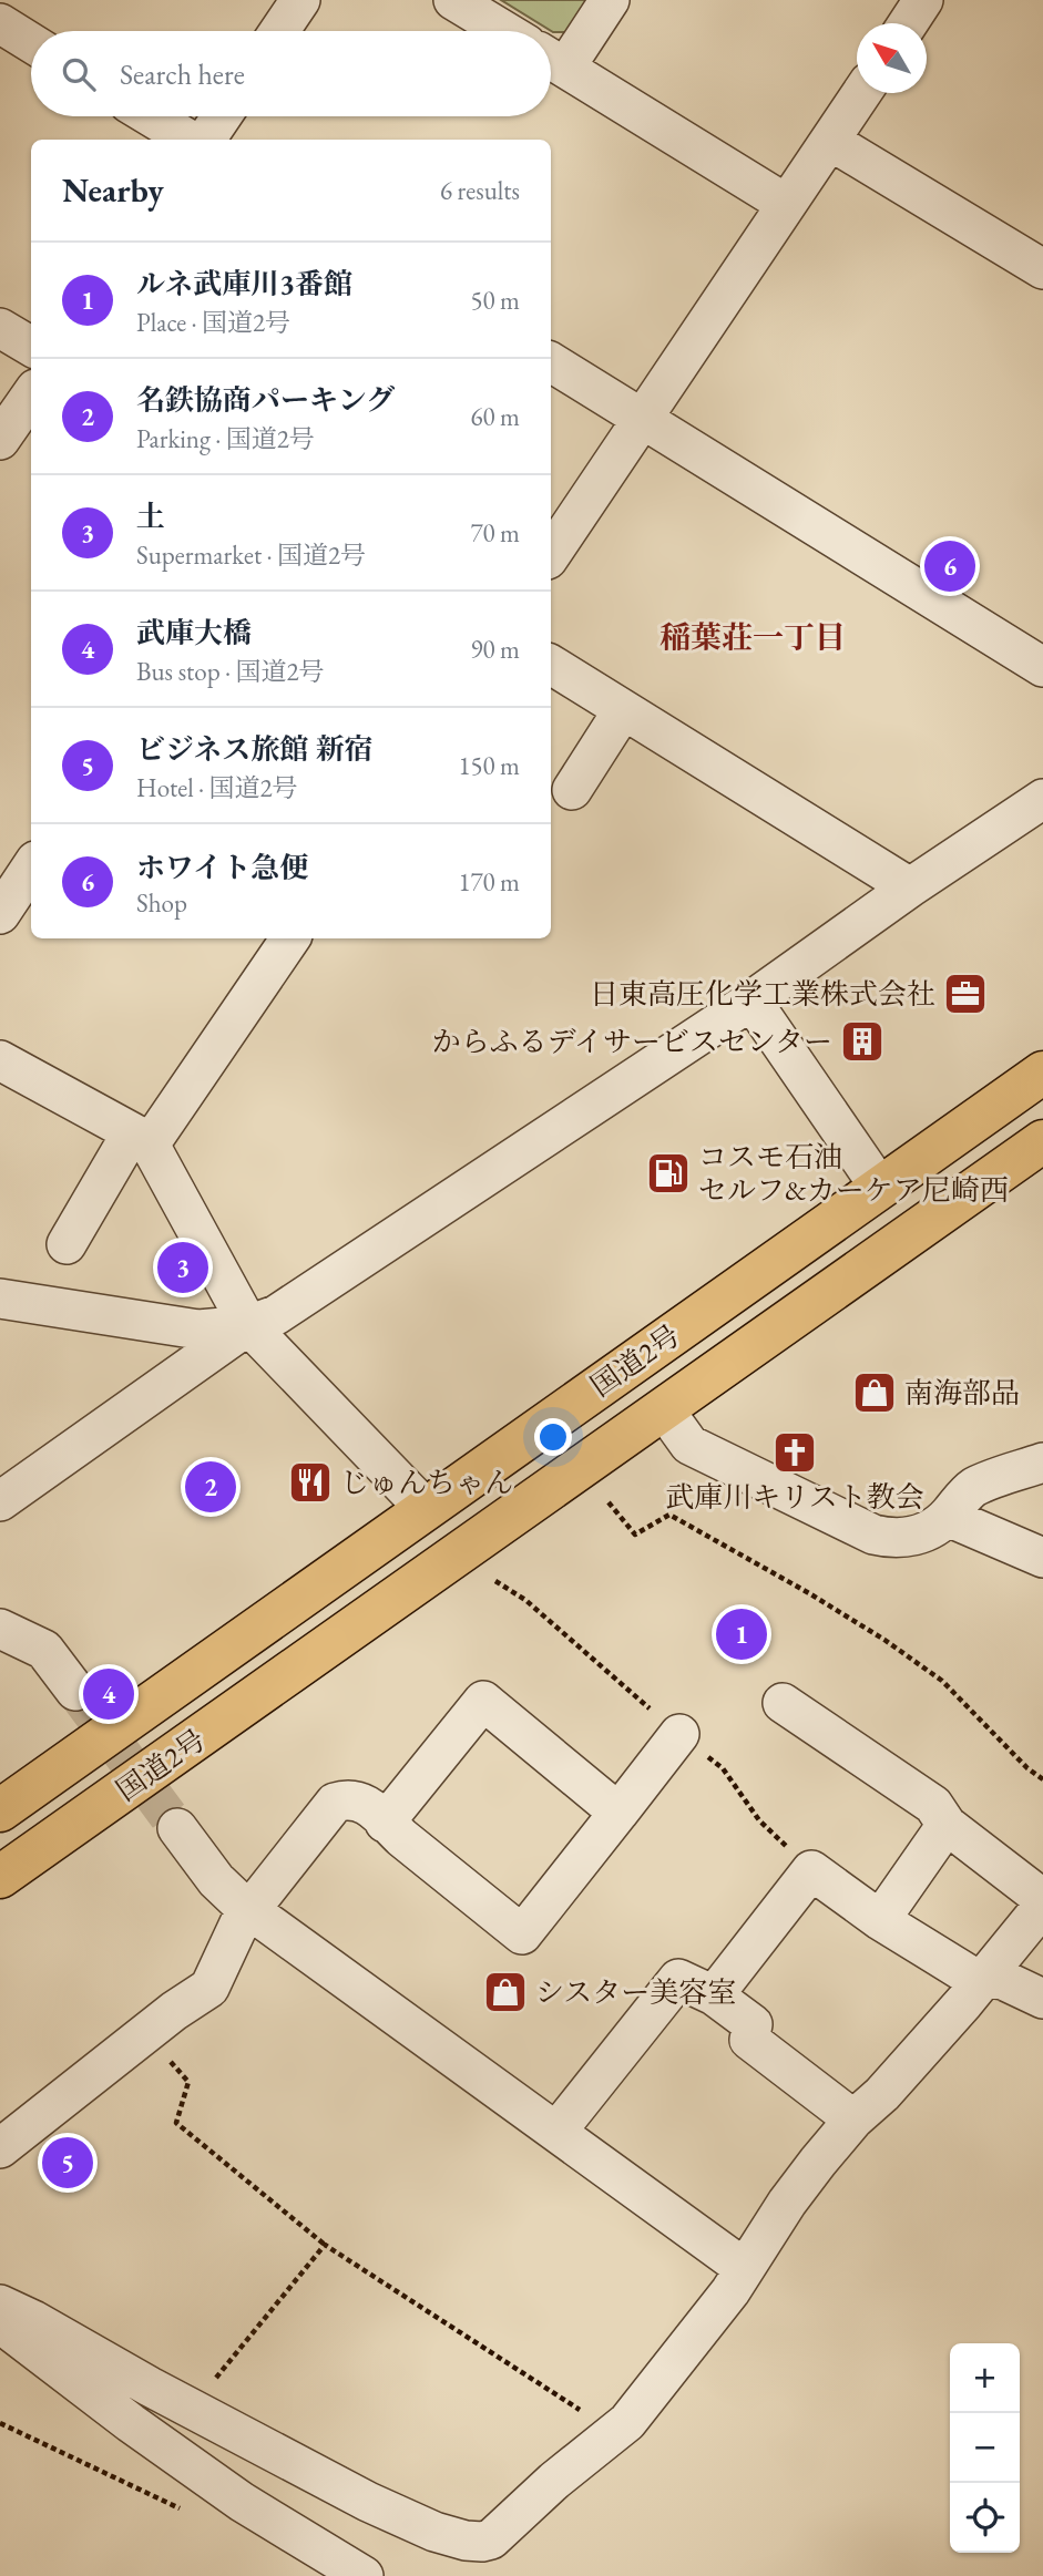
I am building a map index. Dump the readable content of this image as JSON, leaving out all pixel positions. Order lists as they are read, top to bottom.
{
  "streets": {
    "highway": ["国道2号"]
  },
  "districts": ["稲葉荘一丁目"],
  "places": {
    "office": ["日東高圧化学工業株式会社"],
    "building": ["からふるデイサービスセンター"],
    "fuel station": ["コスモ石油 セルフ&カーケア尼崎西"],
    "shop": ["南海部品", "シスター美容室"],
    "church": ["武庫川キリスト教会"],
    "restaurant": ["じゅんちゃん"]
  },
  "north": "top left",
  "page": {
    "search": "Search here",
    "heading": ["Nearby", "6 results"],
    "list": [
      {
        "mark": "1",
        "name": "ルネ武庫川3番館",
        "note": "Place · 国道2号",
        "value": "50 m"
      },
      {
        "mark": "2",
        "name": "名鉄協商パーキング",
        "note": "Parking · 国道2号",
        "value": "60 m"
      },
      {
        "mark": "3",
        "name": "土",
        "note": "Supermarket · 国道2号",
        "value": "70 m"
      },
      {
        "mark": "4",
        "name": "武庫大橋",
        "note": "Bus stop · 国道2号",
        "value": "90 m"
      },
      {
        "mark": "5",
        "name": "ビジネス旅館 新宿",
        "note": "Hotel · 国道2号",
        "value": "150 m"
      },
      {
        "mark": "6",
        "name": "ホワイト急便",
        "note": "Shop",
        "value": "170 m"
      }
    ],
    "pins": [
      "6",
      "3",
      "2",
      "1",
      "4",
      "5"
    ],
    "map_buttons": ["+", "−"]
  }
}
